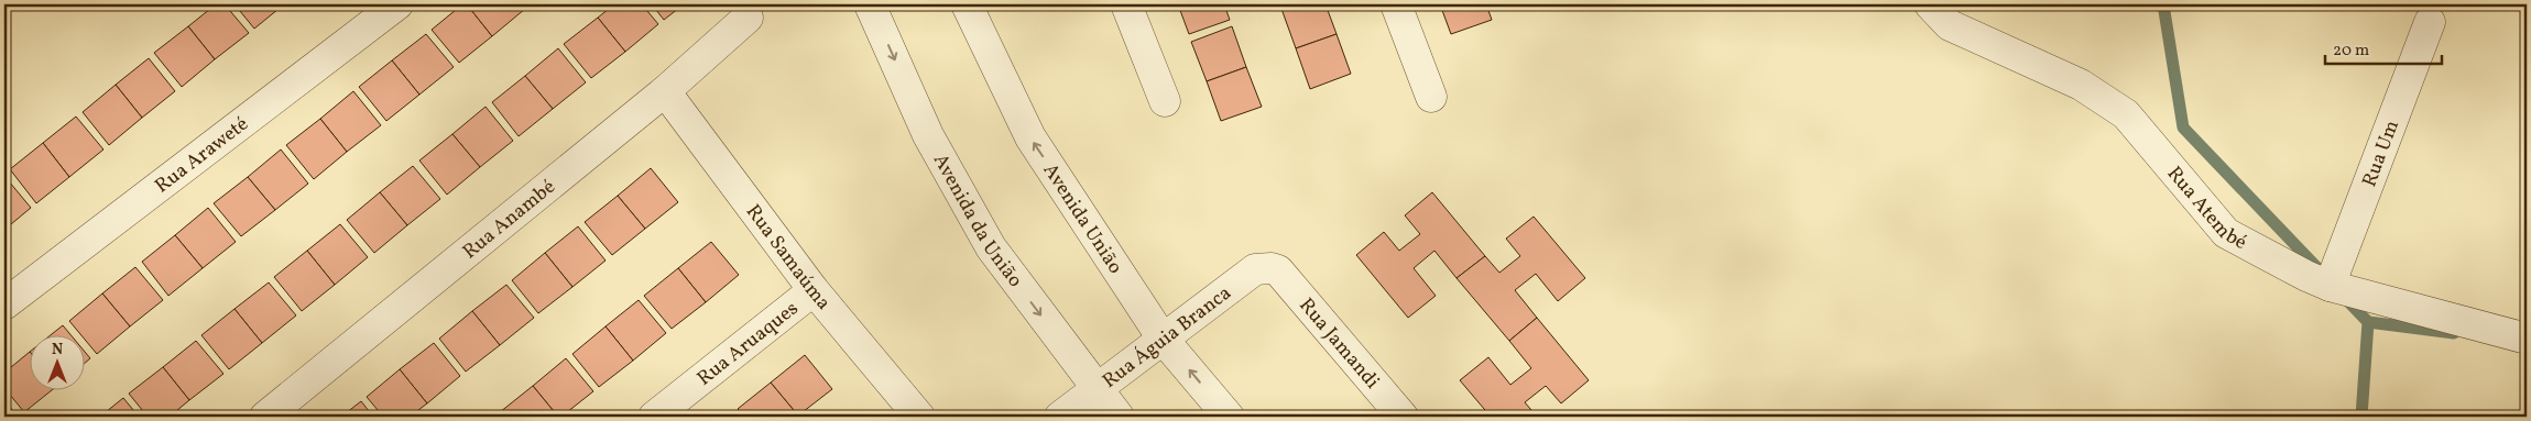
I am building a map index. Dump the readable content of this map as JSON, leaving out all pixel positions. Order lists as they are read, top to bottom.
{
  "streets": {
    "street": [
      "Rua Araweté",
      "Rua Um",
      "Rua Atembé",
      "Rua Anambé",
      "Avenida União",
      "Avenida da União",
      "Rua Samaúma",
      "Rua Águia Branca",
      "Rua Aruaques",
      "Rua Jamandi"
    ]
  },
  "crossings": [
    ["Rua Um", "Rua Atembé"],
    ["Rua Anambé", "Rua Samaúma"],
    ["Avenida União", "Rua Águia Branca"],
    ["Avenida da União", "Rua Águia Branca"],
    ["Rua Samaúma", "Rua Aruaques"],
    ["Rua Águia Branca", "Rua Jamandi"]
  ],
  "one_way": ["Avenida União", "Avenida da União"],
  "scale_bar": "20 m",
  "north": "top"
}
